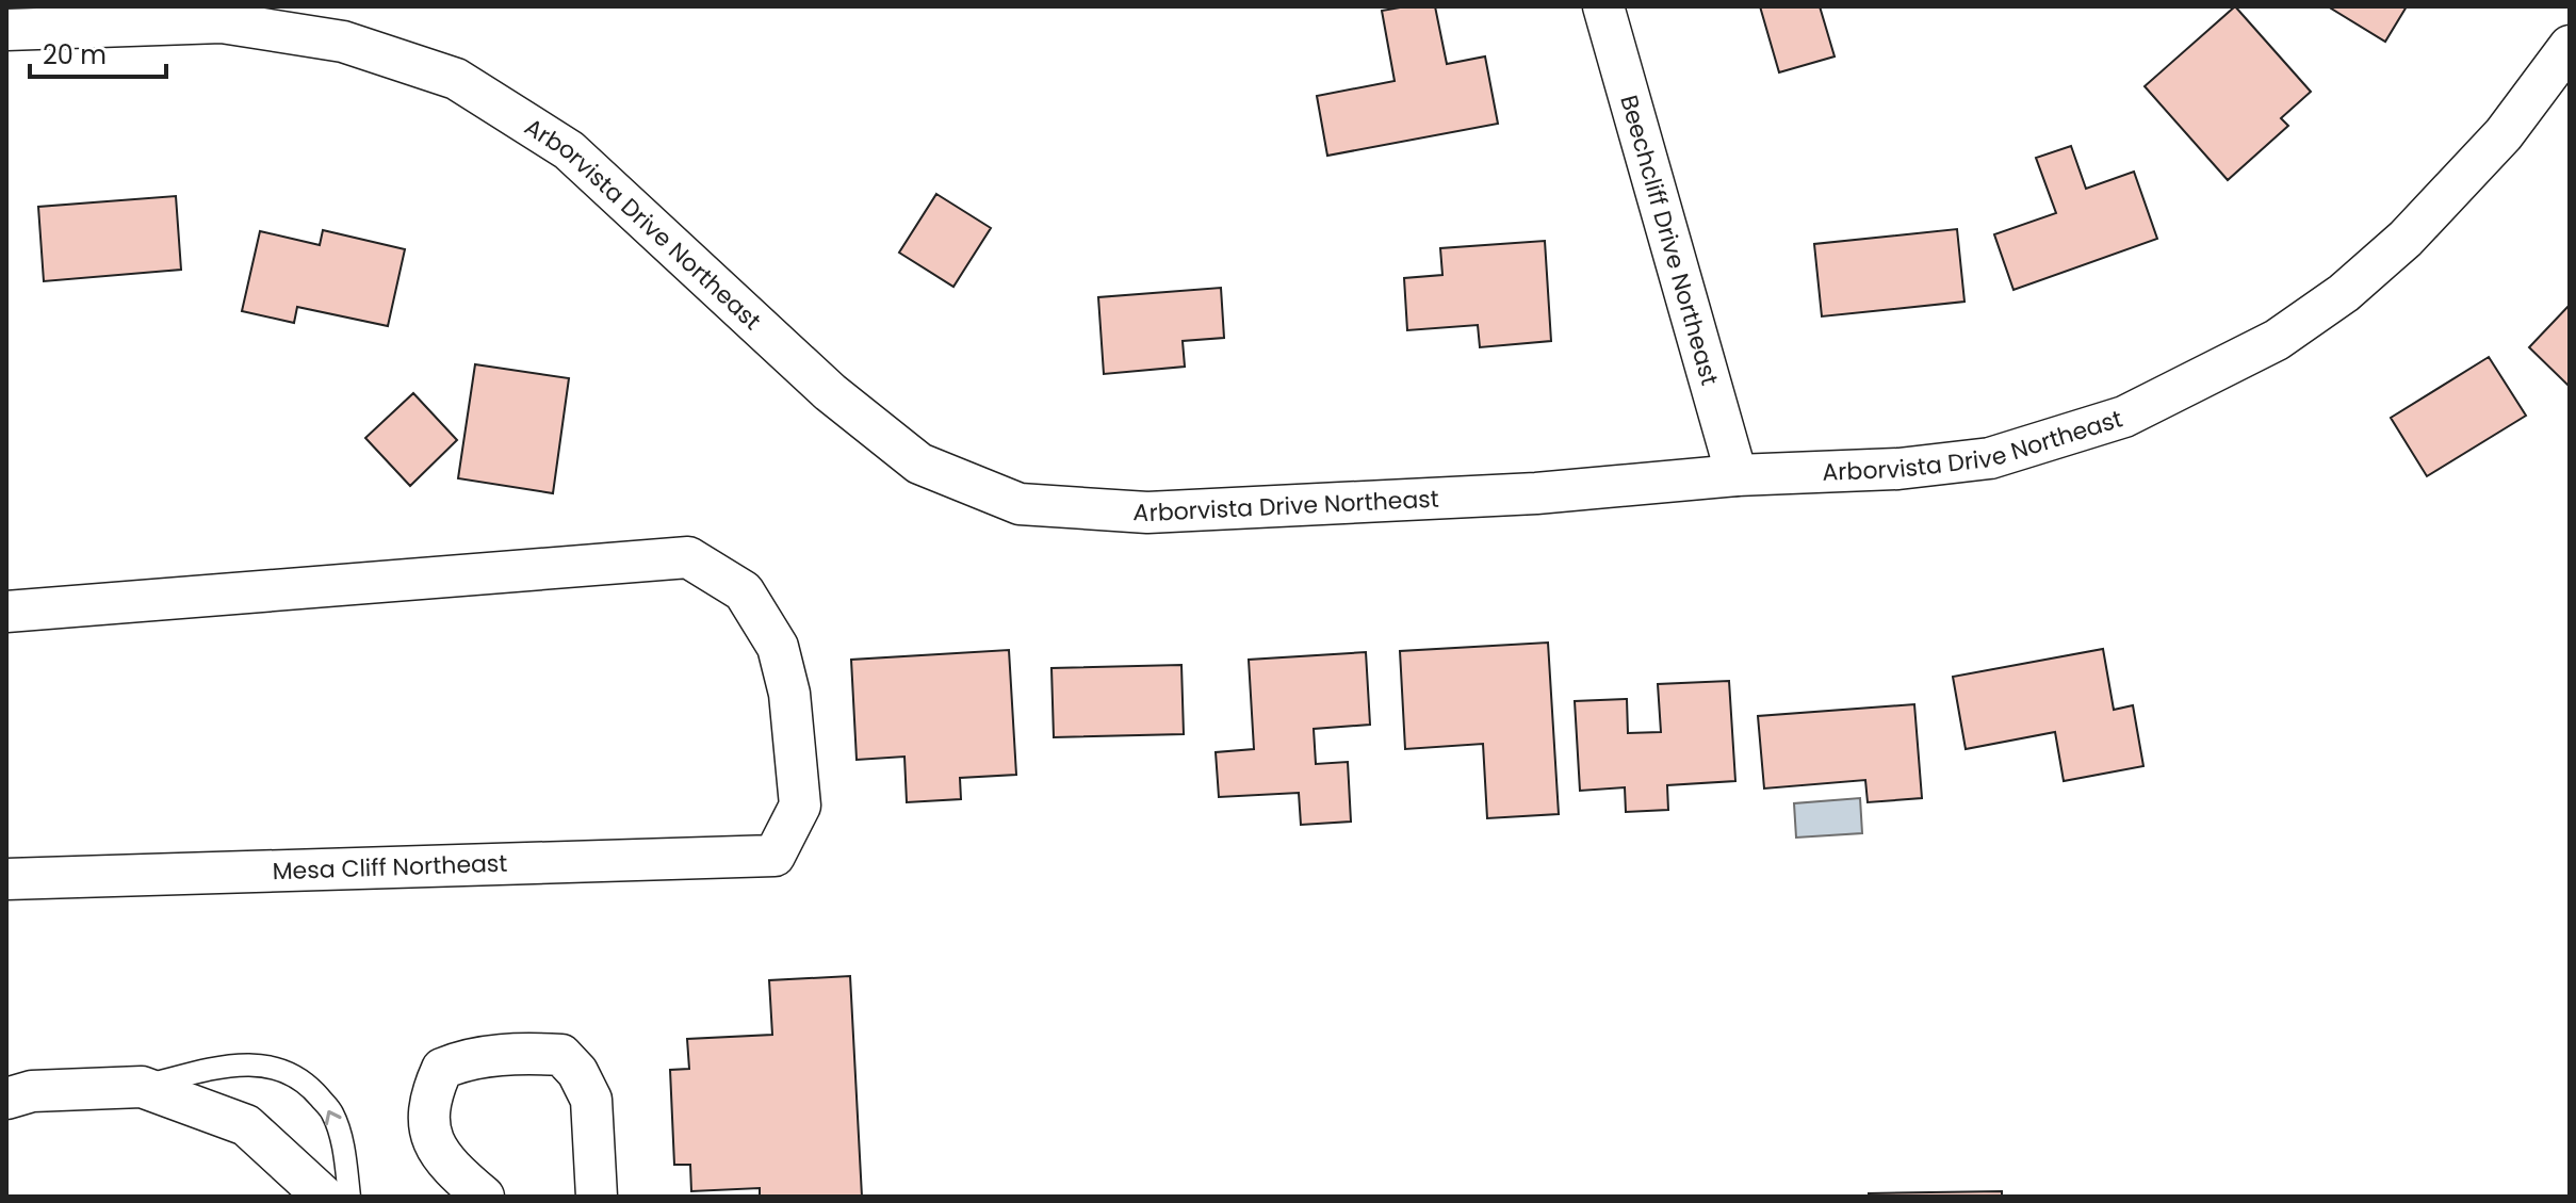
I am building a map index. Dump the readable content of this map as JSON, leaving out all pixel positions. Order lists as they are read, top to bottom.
{
  "streets": {
    "street": ["Arborvista Drive Northeast", "Beechcliff Drive Northeast", "Mesa Cliff Northeast"]
  },
  "crossings": [
    ["Arborvista Drive Northeast", "Beechcliff Drive Northeast"]
  ],
  "scale_bar": "20 m"
}
